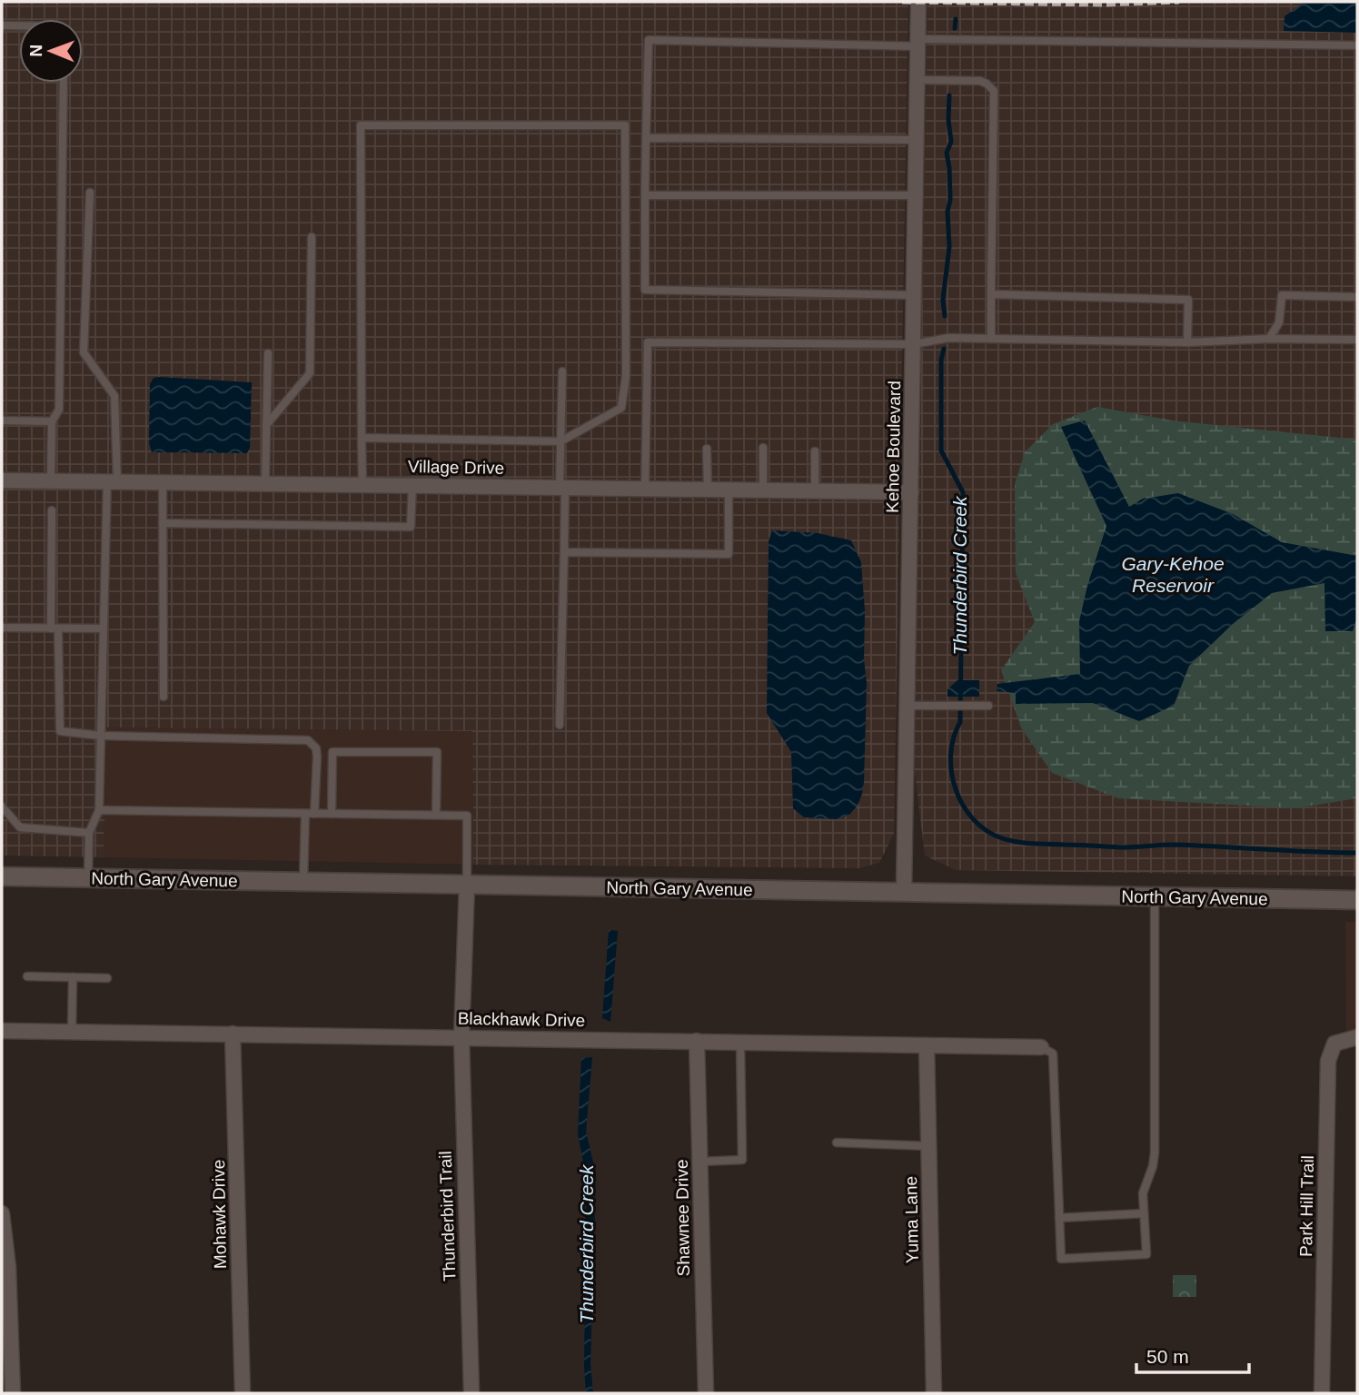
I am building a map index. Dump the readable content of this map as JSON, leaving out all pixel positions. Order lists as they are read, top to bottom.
{
  "streets": {
    "street": [
      "Kehoe Boulevard",
      "Village Drive",
      "North Gary Avenue",
      "Blackhawk Drive",
      "Park Hill Trail",
      "Mohawk Drive",
      "Thunderbird Trail",
      "Shawnee Drive",
      "Yuma Lane"
    ]
  },
  "crossings": [
    ["Kehoe Boulevard", "Village Drive"],
    ["Kehoe Boulevard", "North Gary Avenue"],
    ["North Gary Avenue", "Thunderbird Trail"],
    ["Blackhawk Drive", "Mohawk Drive"],
    ["Blackhawk Drive", "Thunderbird Trail"],
    ["Blackhawk Drive", "Shawnee Drive"],
    ["Blackhawk Drive", "Yuma Lane"]
  ],
  "water": ["Gary-Kehoe Reservoir", "Thunderbird Creek"],
  "scale_bar": "50 m",
  "north": "left"
}
